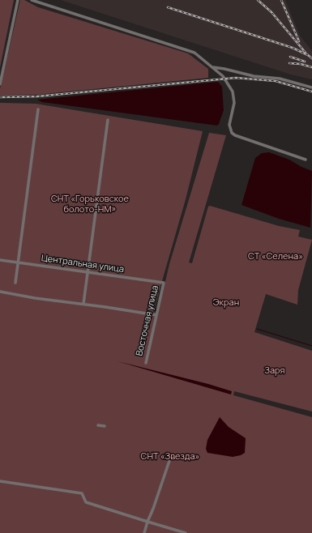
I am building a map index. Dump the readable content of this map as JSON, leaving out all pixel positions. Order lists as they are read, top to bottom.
{
  "streets": {
    "street": ["Центральная улица", "Восточная улица"]
  },
  "crossings": [
    ["Центральная улица", "Восточная улица"]
  ],
  "parks": [
    "СНТ «Горьковское болото-НМ»",
    "СТ «Селена»",
    "Экран",
    "Заря",
    "СНТ «Звезда»"
  ]
}
